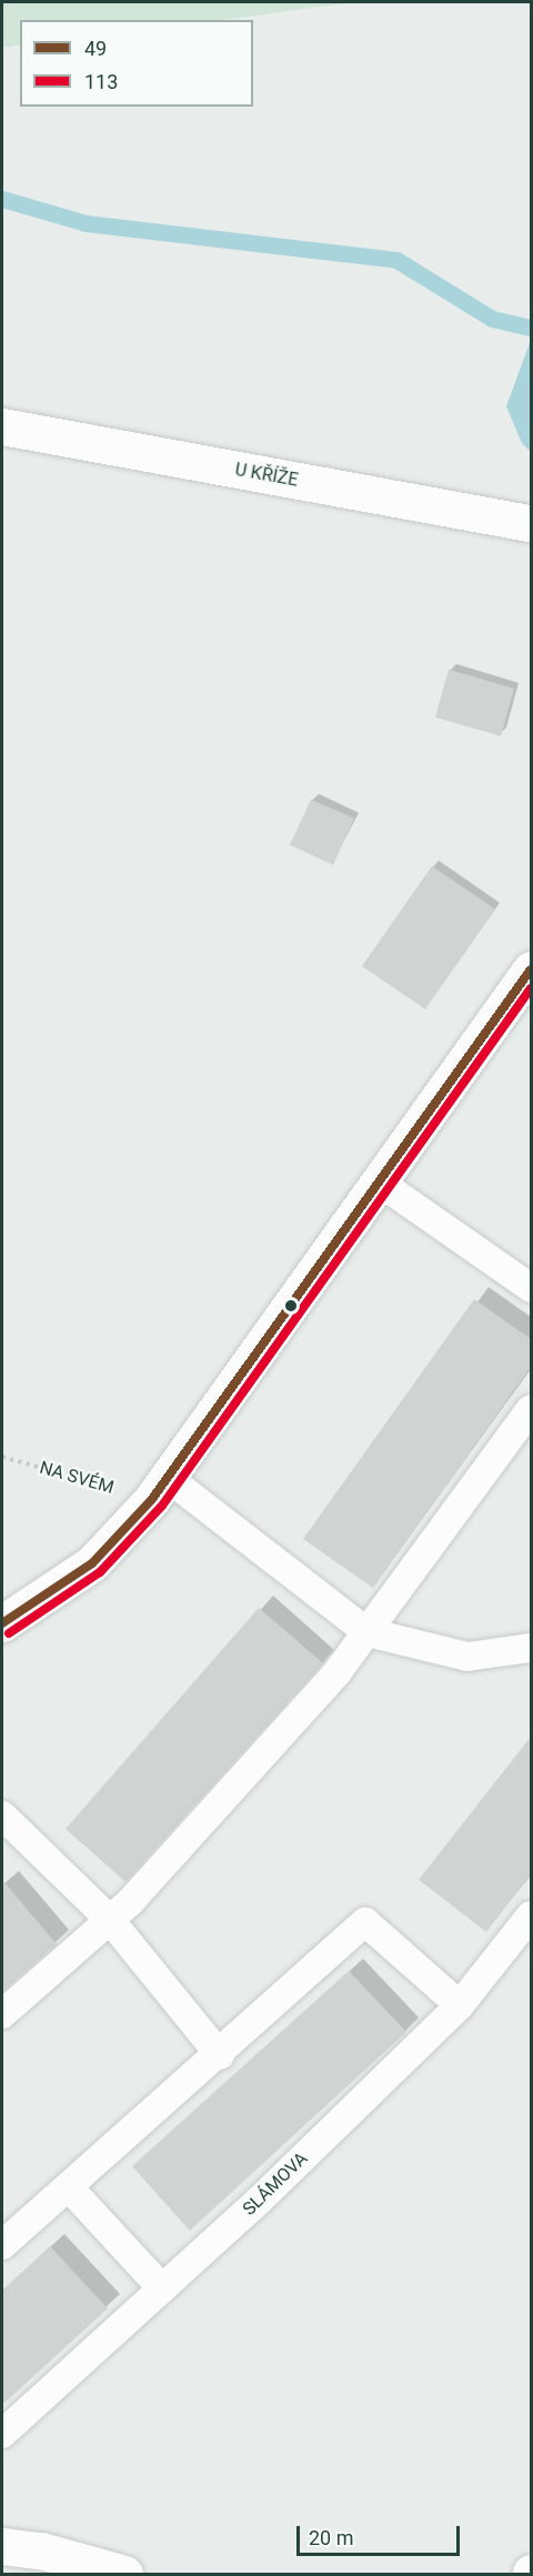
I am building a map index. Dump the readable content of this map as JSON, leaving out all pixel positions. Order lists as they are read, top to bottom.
{
  "streets": {
    "street": ["U KŘÍŽE"],
    "lane": ["SLÁMOVA"],
    "path": ["NA SVÉM"]
  },
  "lines": ["transit line 49", "transit line 113"],
  "legend": ["49", "113"],
  "scale_bar": "20 m"
}
